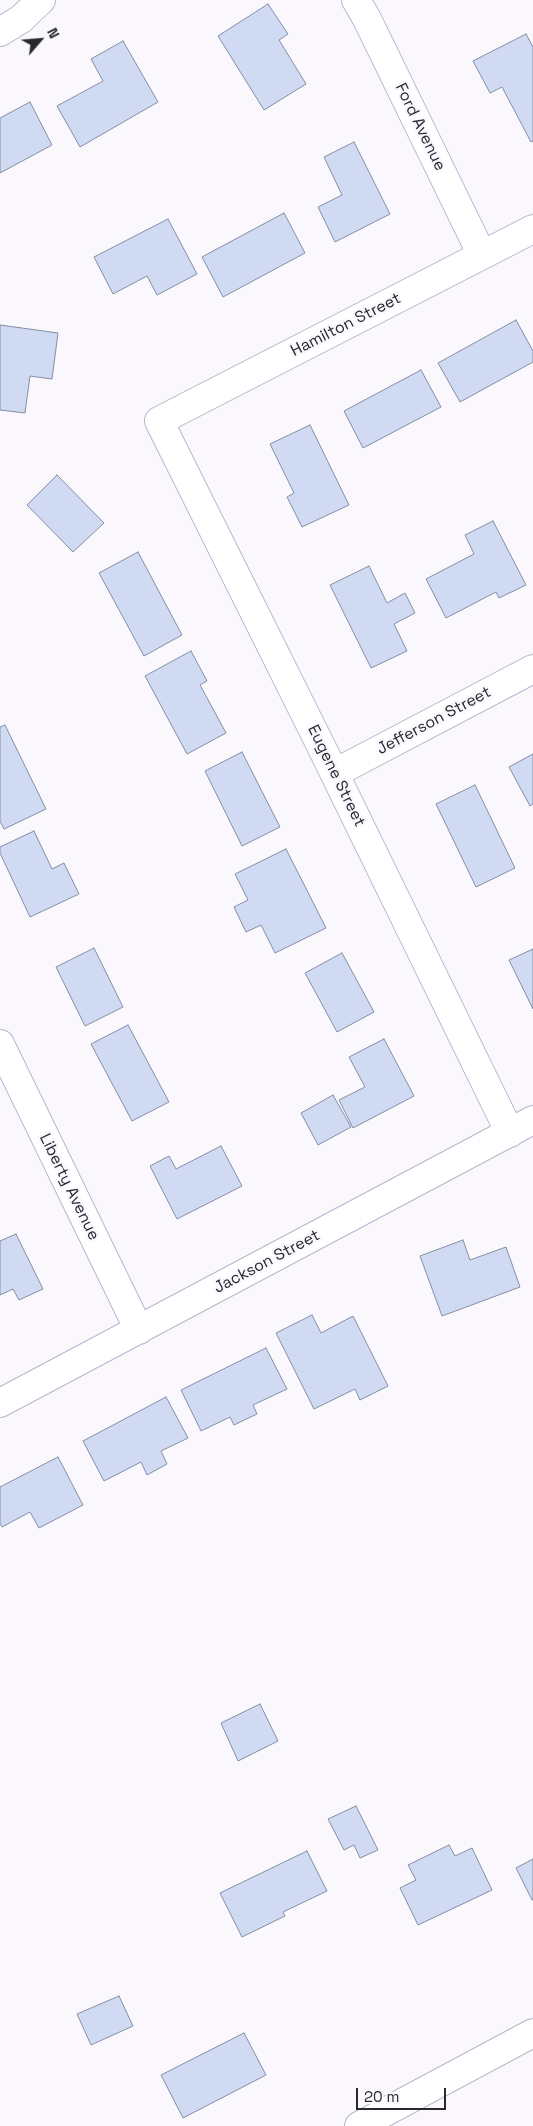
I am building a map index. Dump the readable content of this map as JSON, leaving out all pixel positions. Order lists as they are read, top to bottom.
{
  "streets": {
    "street": [
      "Ford Avenue",
      "Hamilton Street",
      "Jefferson Street",
      "Eugene Street",
      "Liberty Avenue",
      "Jackson Street"
    ]
  },
  "crossings": [
    ["Ford Avenue", "Hamilton Street"],
    ["Hamilton Street", "Eugene Street"],
    ["Jefferson Street", "Eugene Street"],
    ["Eugene Street", "Jackson Street"],
    ["Liberty Avenue", "Jackson Street"]
  ],
  "scale_bar": "20 m",
  "north": "top right"
}
